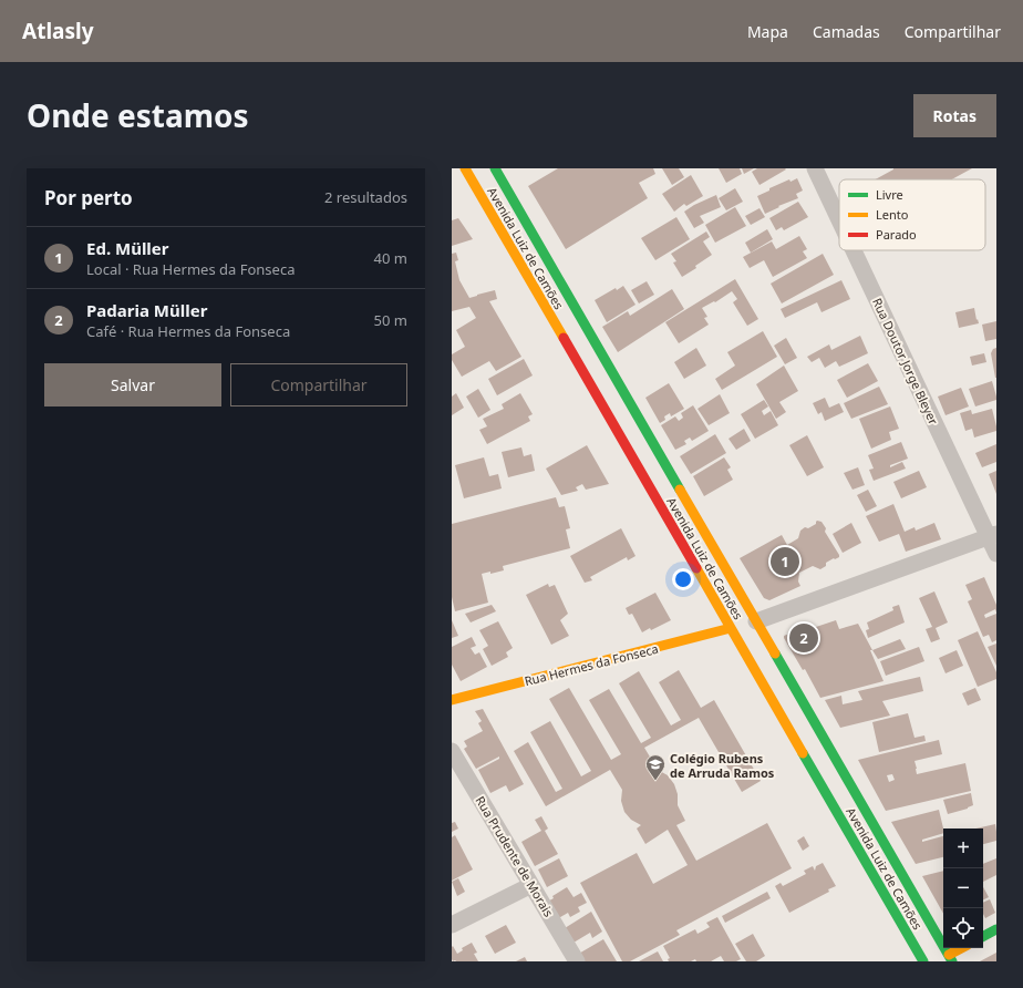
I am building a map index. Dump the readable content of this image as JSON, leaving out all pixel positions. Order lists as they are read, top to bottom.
{
  "streets": {
    "main road": ["Avenida Luiz de Camões", "Rua Hermes da Fonseca"],
    "street": ["Rua Doutor Jorge Bleyer", "Rua Prudente de Morais"]
  },
  "crossings": [
    ["Avenida Luiz de Camões", "Rua Hermes da Fonseca"]
  ],
  "places": {
    "school or university": ["Colégio Rubens de Arruda Ramos"]
  },
  "legend": ["Livre", "Lento", "Parado"],
  "page": {
    "header": "Atlasly",
    "nav": ["Mapa", "Camadas", "Compartilhar"],
    "title": "Onde estamos",
    "buttons": [
      "Rotas",
      ["Salvar", "Compartilhar"]
    ],
    "heading": ["Por perto", "2 resultados"],
    "list": [
      {
        "mark": "1",
        "name": "Ed. Müller",
        "note": "Local · Rua Hermes da Fonseca",
        "value": "40 m"
      },
      {
        "mark": "2",
        "name": "Padaria Müller",
        "note": "Café · Rua Hermes da Fonseca",
        "value": "50 m"
      }
    ],
    "pins": ["1", "2"],
    "map_buttons": ["+", "−"]
  }
}
